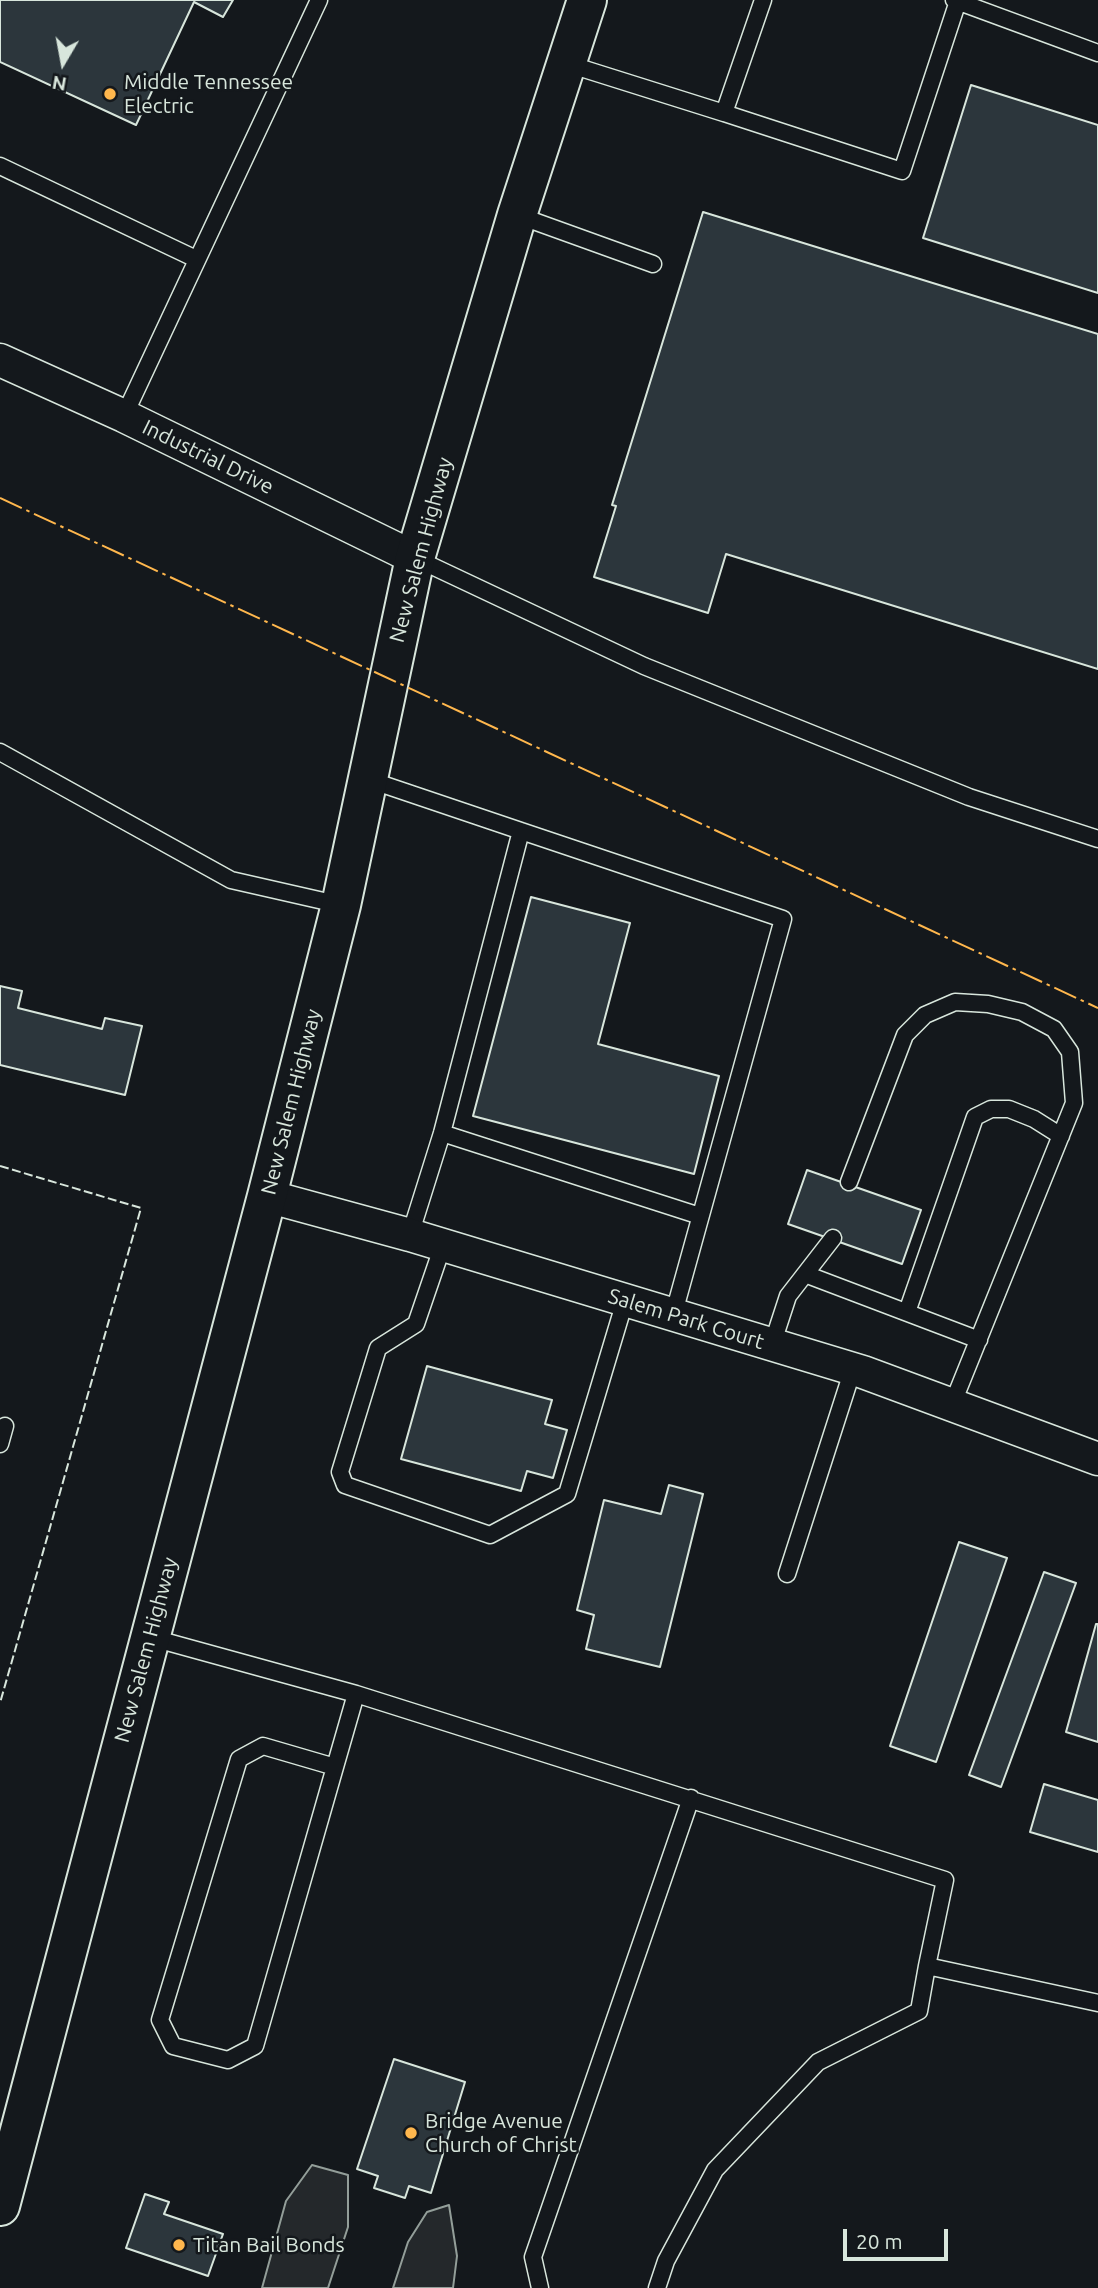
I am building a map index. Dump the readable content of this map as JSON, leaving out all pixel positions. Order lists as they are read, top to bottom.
{
  "streets": {
    "main road": ["New Salem Highway"],
    "street": ["Industrial Drive", "Salem Park Court"]
  },
  "crossings": [
    ["Industrial Drive", "New Salem Highway"],
    ["New Salem Highway", "Salem Park Court"]
  ],
  "places": ["Middle Tennessee Electric", "Bridge Avenue Church of Christ", "Titan Bail Bonds"],
  "scale_bar": "20 m",
  "north": "bottom"
}
